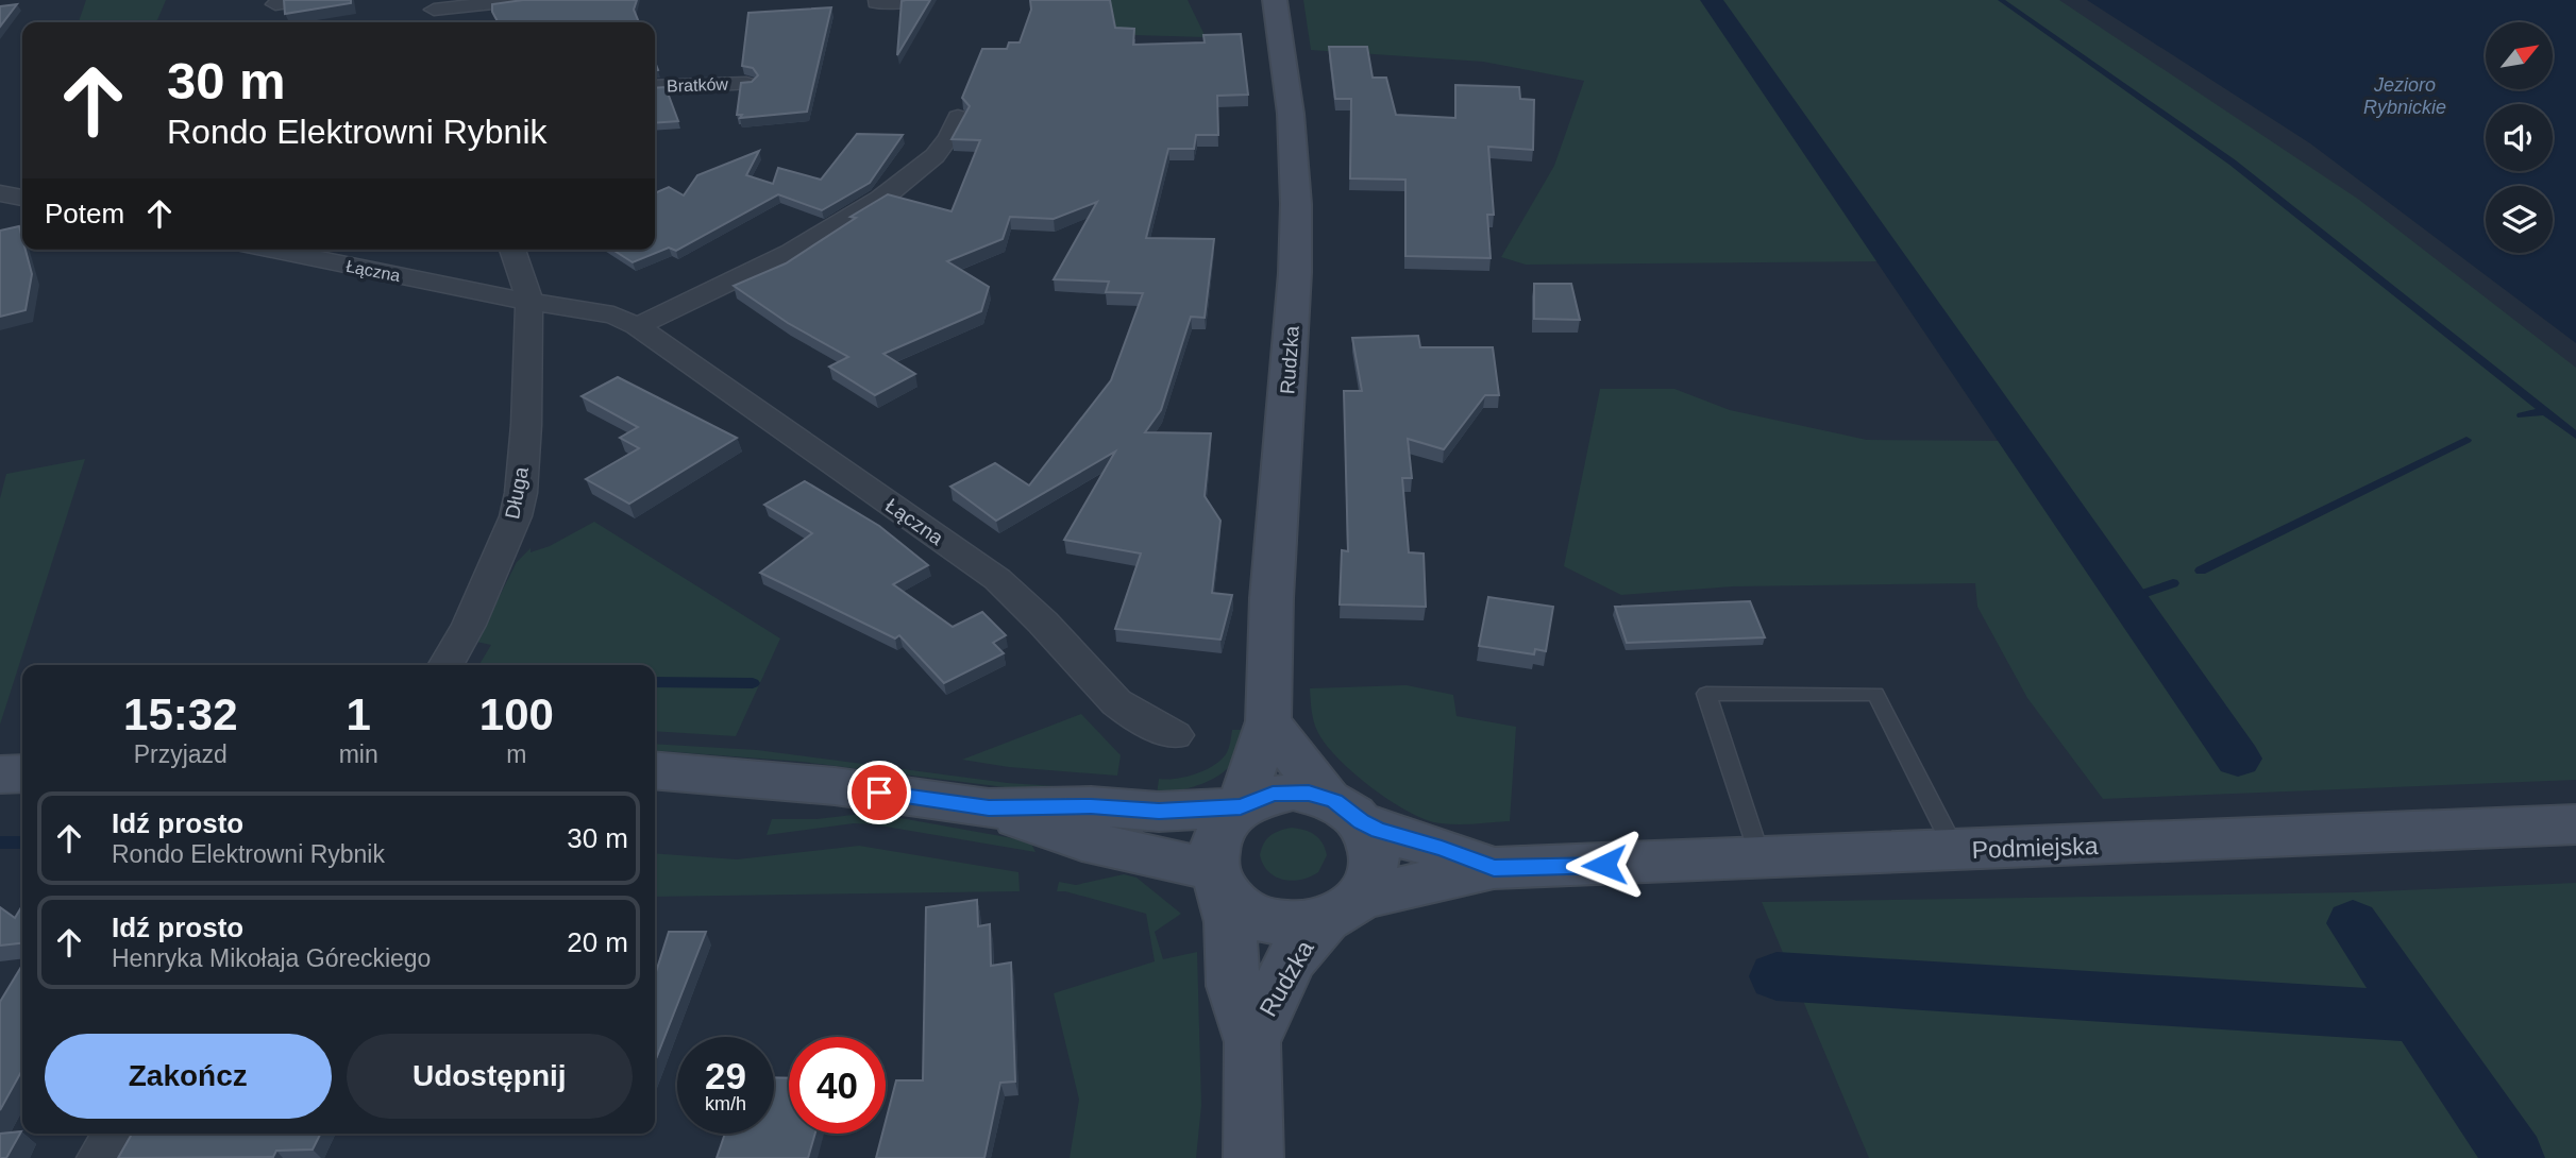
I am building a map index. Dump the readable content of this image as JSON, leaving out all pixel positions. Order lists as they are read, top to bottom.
{
  "streets": {
    "main road": ["Rudzka", "Podmiejska"],
    "street": ["Bratków", "Łączna", "Długa"]
  },
  "crossings": [
    ["Łączna", "Długa"],
    ["Rudzka", "Podmiejska"]
  ],
  "water": ["Jezioro Rybnickie"],
  "north": "top right",
  "page": {
    "turn": ["30 m", "Rondo Elektrowni Rybnik"],
    "then": "Potem",
    "eta": [
      "15:32",
      "Przyjazd",
      "1",
      "min",
      "100",
      "m"
    ],
    "list": [
      {
        "name": "Idź prosto",
        "note": "Rondo Elektrowni Rybnik",
        "value": "30 m"
      },
      {
        "name": "Idź prosto",
        "note": "Henryka Mikołaja Góreckiego",
        "value": "20 m"
      }
    ],
    "buttons": ["Zakończ", "Udostępnij"],
    "speed": "29 km/h",
    "limit": "40"
  }
}
